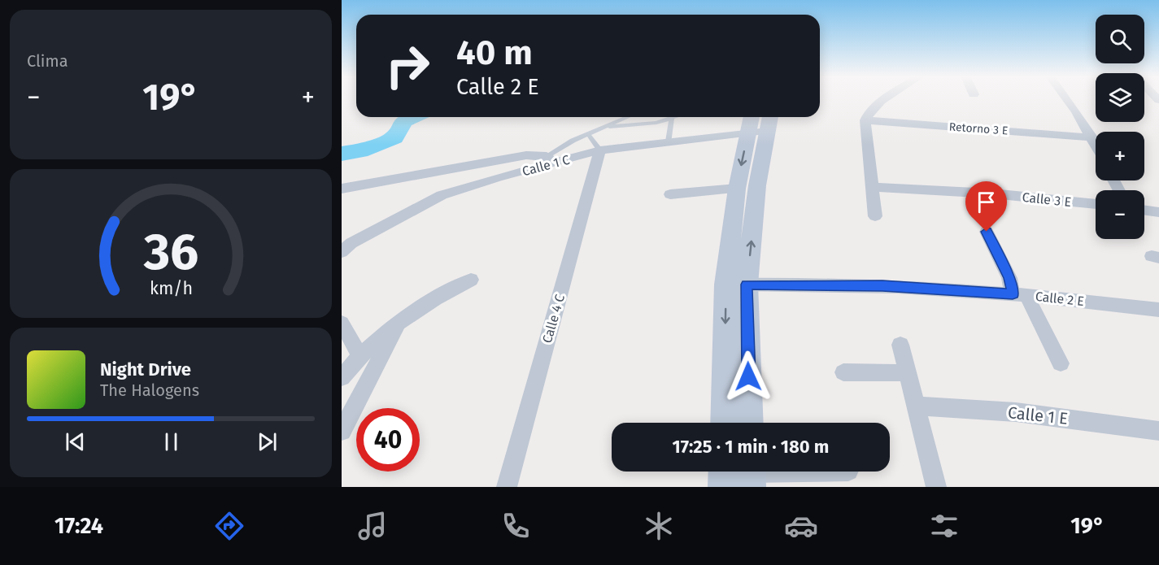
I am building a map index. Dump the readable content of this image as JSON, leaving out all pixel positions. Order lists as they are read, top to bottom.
{
  "streets": {
    "street": [
      "Retorno 3 E",
      "Calle 1 C",
      "Calle 3 E",
      "Calle 2 E",
      "Calle 4 C",
      "Calle 1 E"
    ]
  },
  "crossings": [
    ["Calle 1 C", "Calle 4 C"]
  ],
  "page": {
    "tile": "Clima",
    "map_buttons": ["+", "−"],
    "turn": ["40 m", "Calle 2 E"],
    "heat": ["−", "19°", "+"],
    "song": ["Night Drive", "The Halogens"],
    "limit": "40",
    "trip": "17:25 · 1 min · 180 m",
    "tabs": ["17:24", "19°"],
    "gauge": ["36", "km/h"]
  }
}
